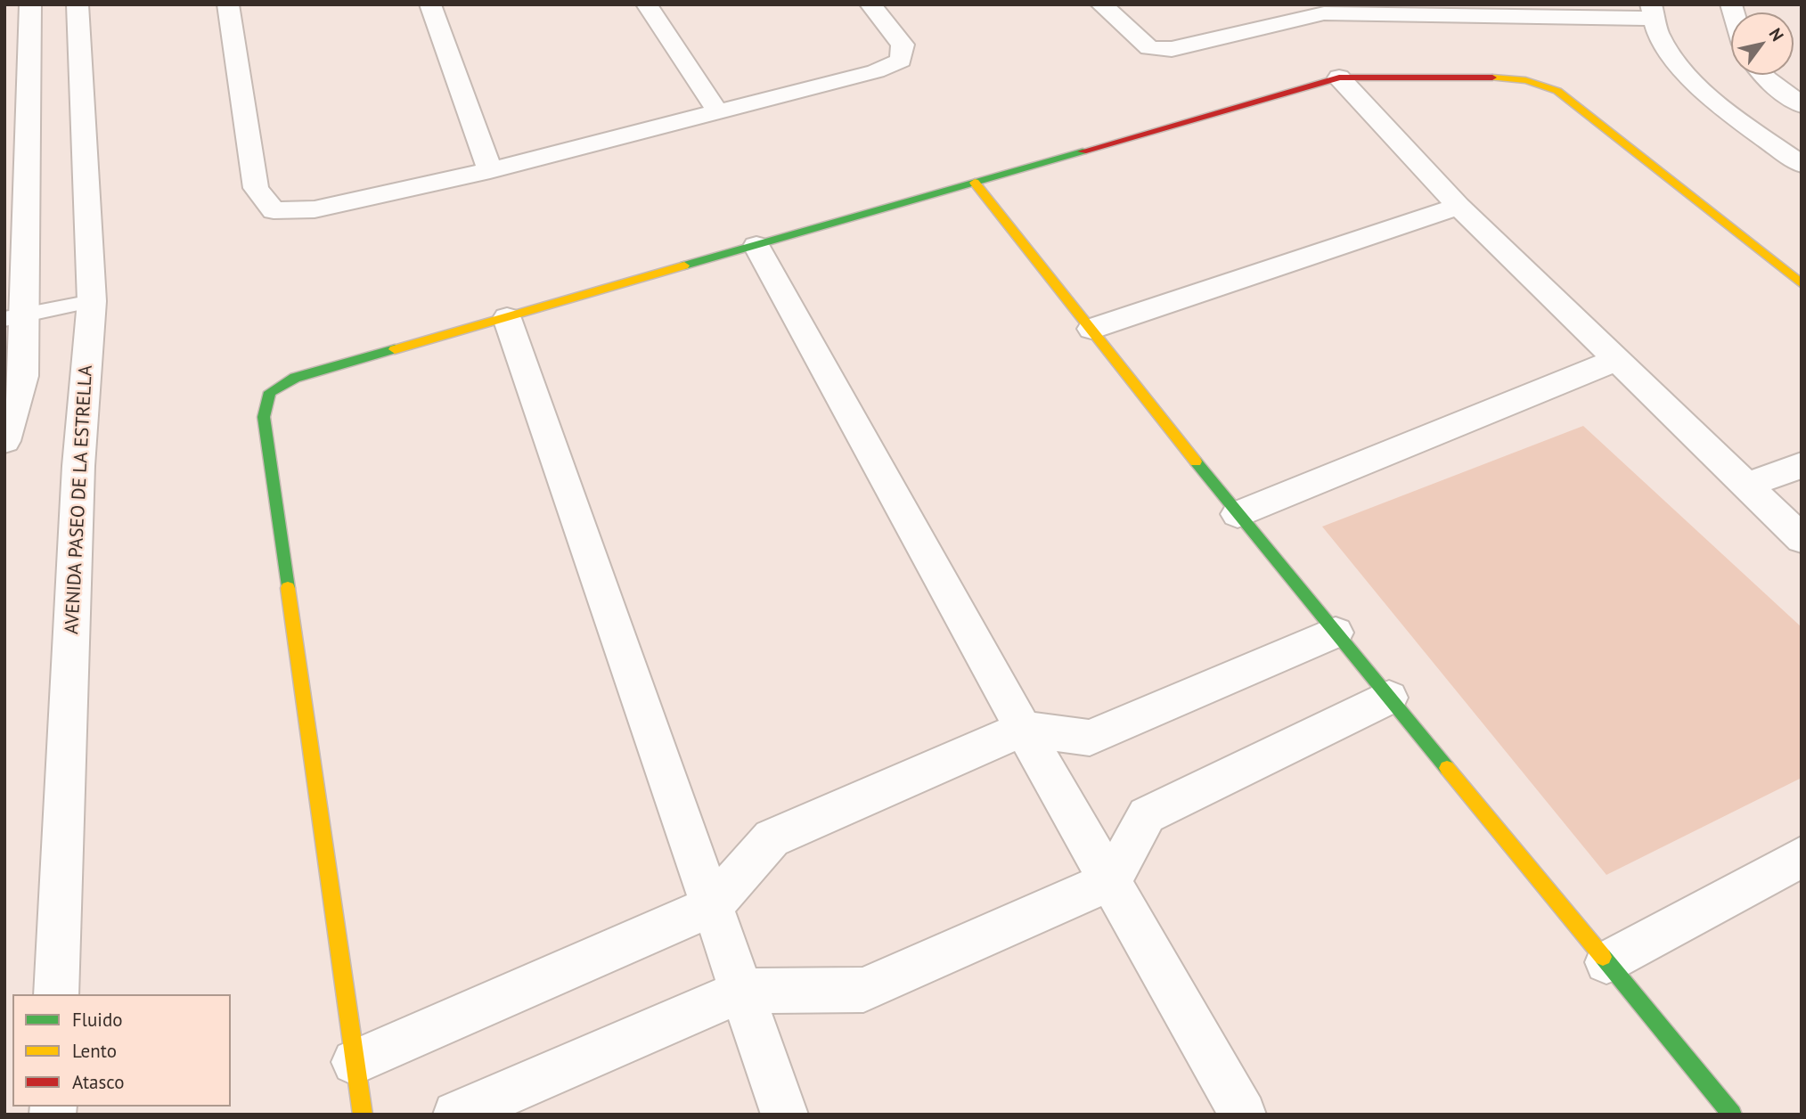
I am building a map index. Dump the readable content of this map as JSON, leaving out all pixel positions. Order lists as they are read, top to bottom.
{
  "streets": {
    "street": ["AVENIDA PASEO DE LA ESTRELLA"]
  },
  "legend": ["Fluido", "Lento", "Atasco"],
  "north": "top right"
}
